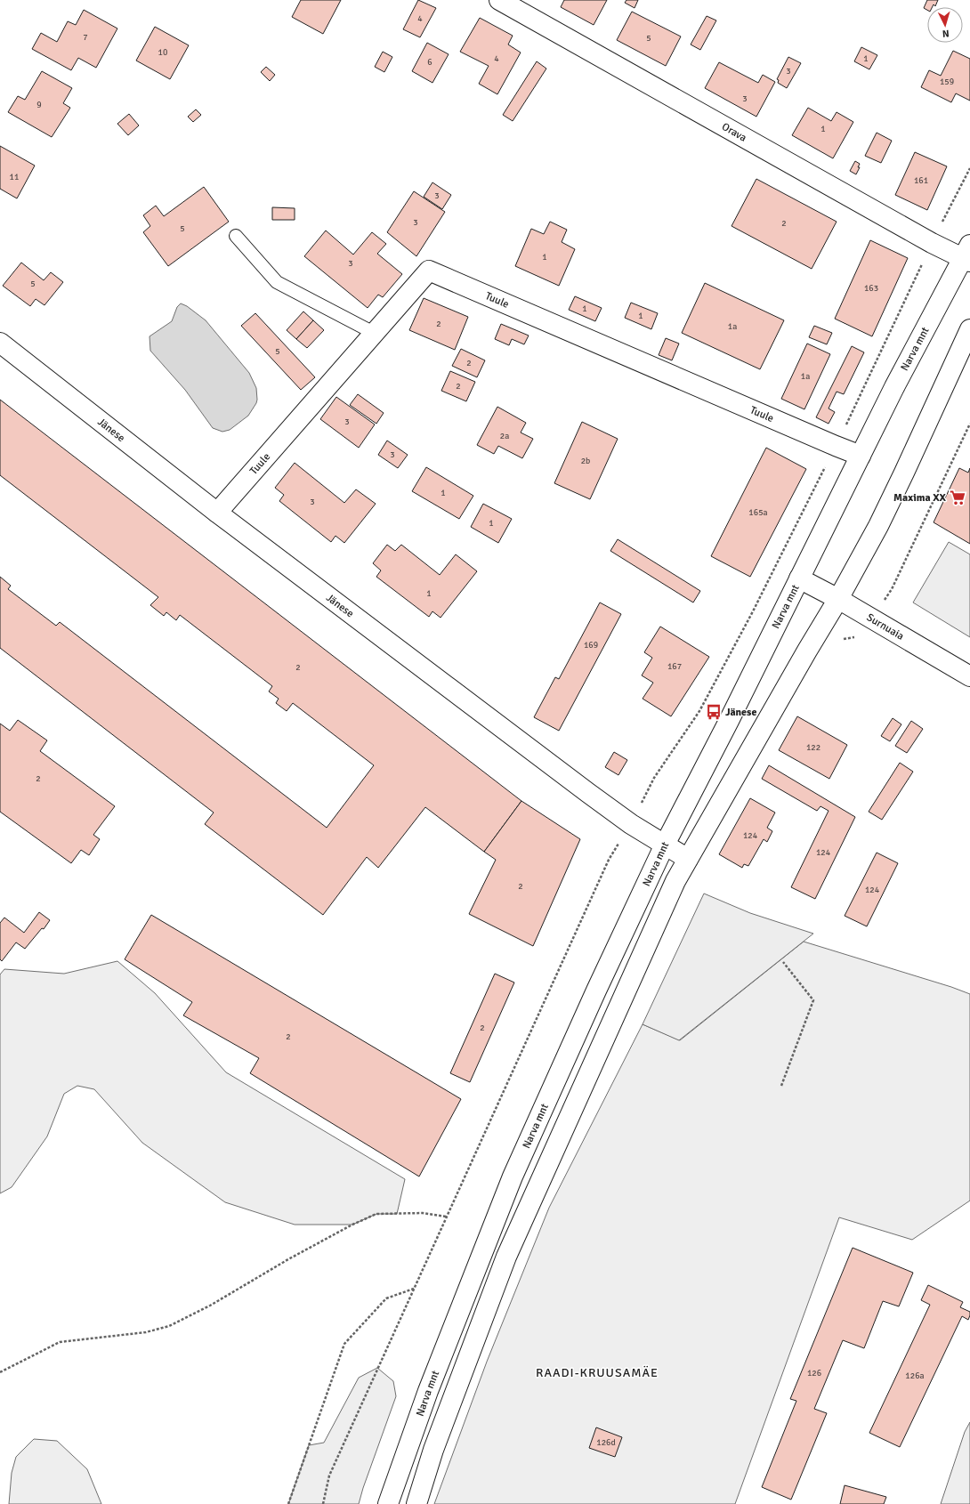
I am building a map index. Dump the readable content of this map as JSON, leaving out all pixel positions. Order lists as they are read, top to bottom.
{
  "streets": {
    "main road": [
      "Orava",
      "Tuule",
      "Narva mnt",
      "Jänese",
      "Surnuaia"
    ]
  },
  "crossings": [
    ["Orava", "Narva mnt"],
    ["Tuule", "Narva mnt"],
    ["Tuule", "Jänese"],
    ["Narva mnt", "Jänese"],
    ["Narva mnt", "Surnuaia"]
  ],
  "districts": ["RAADI-KRUUSAMÄE"],
  "places": {
    "supermarket": ["Maxima XX"],
    "bus stop": ["Jänese"]
  },
  "house_numbers": [
    "4",
    "7",
    "5",
    "10",
    "4",
    "1",
    "6",
    "3",
    "159",
    "3",
    "9",
    "1",
    "11",
    "161",
    "3",
    "3",
    "2",
    "5",
    "1",
    "3",
    "5",
    "163",
    "1",
    "1",
    "2",
    "1a",
    "5",
    "2",
    "1a",
    "2",
    "3",
    "2a",
    "3",
    "2b",
    "1",
    "3",
    "165a",
    "1",
    "1",
    "169",
    "167",
    "2",
    "122",
    "2",
    "124",
    "124",
    "2",
    "124",
    "2",
    "2",
    "126",
    "126a",
    "126d"
  ],
  "north": "bottom"
}
